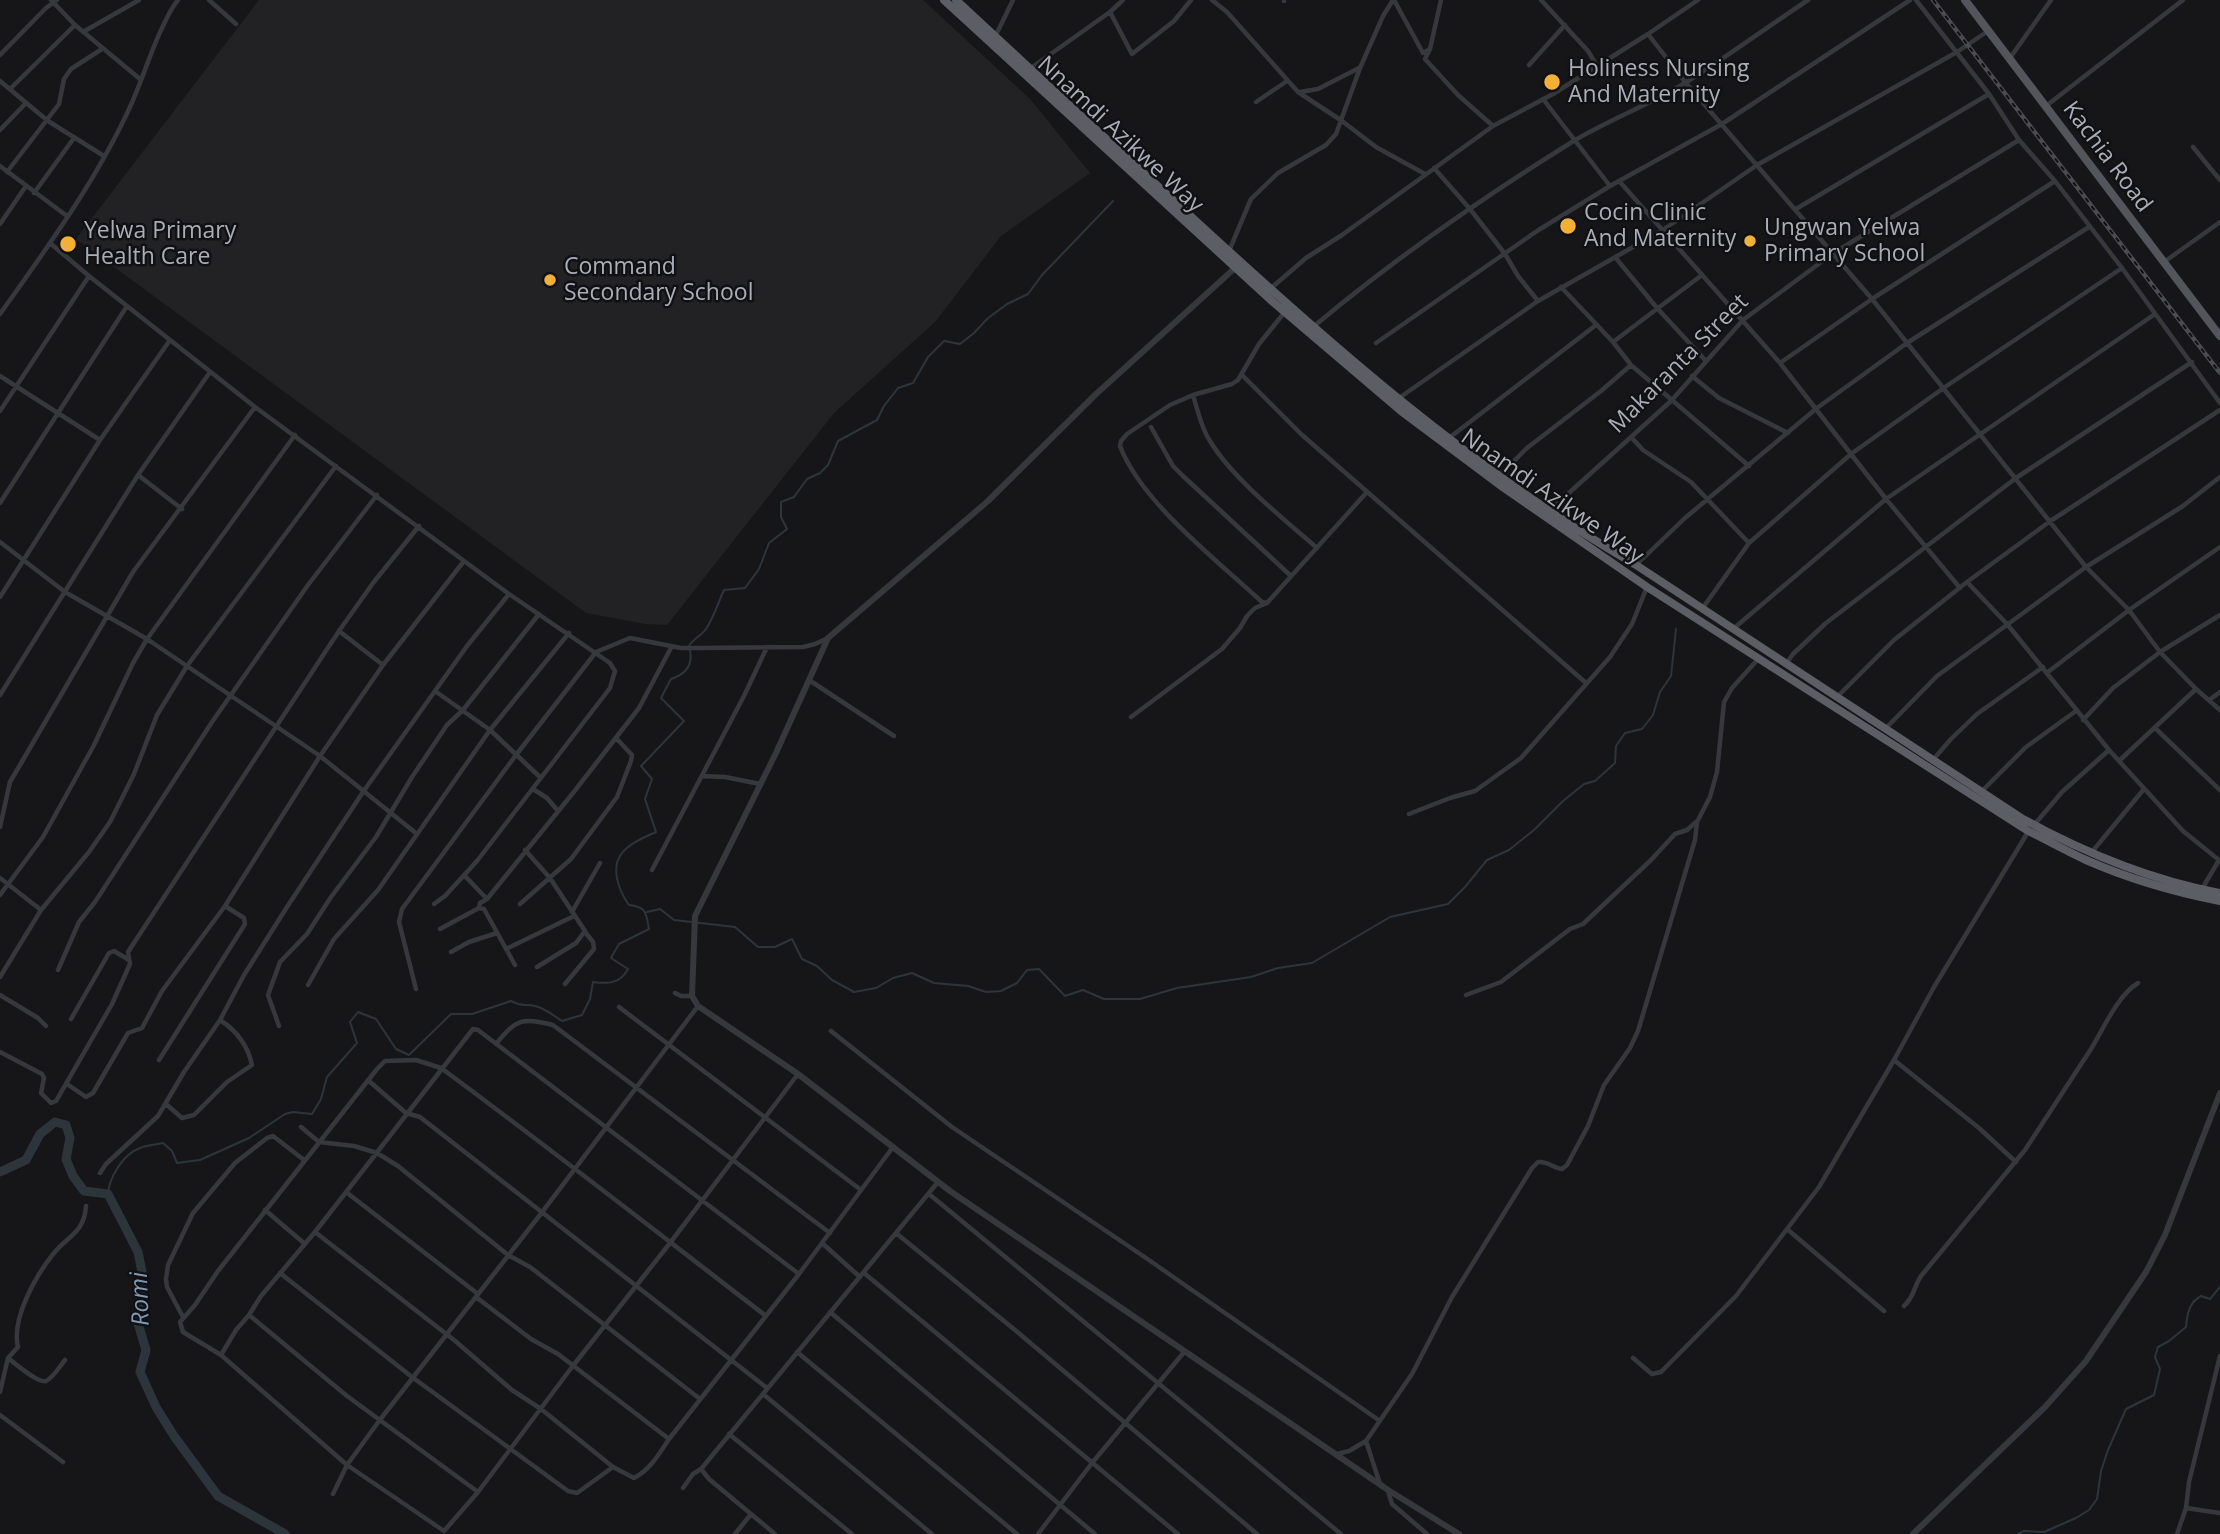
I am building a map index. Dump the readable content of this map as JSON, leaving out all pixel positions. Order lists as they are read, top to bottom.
{
  "streets": {
    "highway": ["Nnamdi Azikwe Way"],
    "main road": ["Kachia Road"],
    "street": ["Makaranta Street"]
  },
  "crossings": [
    ["Nnamdi Azikwe Way", "Makaranta Street"]
  ],
  "water": ["Romi"],
  "places": [
    "Holiness Nursing And Maternity",
    "Cocin Clinic And Maternity",
    "Ungwan Yelwa Primary School",
    "Yelwa Primary Health Care",
    "Command Secondary School"
  ]
}
